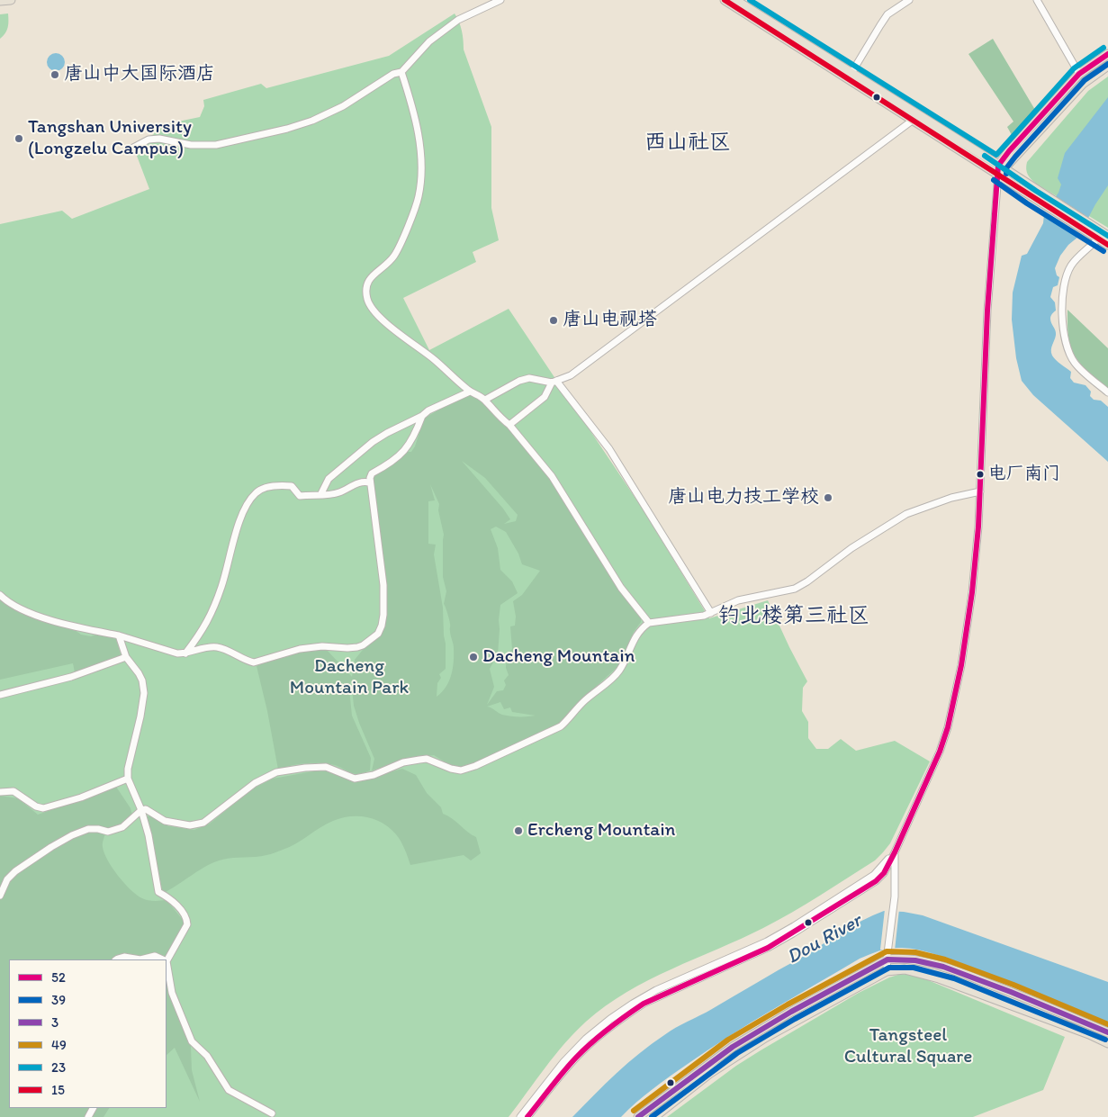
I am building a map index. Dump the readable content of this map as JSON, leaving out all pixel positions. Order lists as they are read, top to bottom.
{
  "districts": ["西山社区", "钓北楼第三社区"],
  "water": ["Dou River"],
  "parks": ["Dacheng Mountain Park", "Tangsteel Cultural Square"],
  "places": [
    "唐山中大国际酒店",
    "Tangshan University (Longzelu Campus)",
    "唐山电视塔",
    "电厂南门",
    "唐山电力技工学校",
    "Dacheng Mountain",
    "Ercheng Mountain"
  ],
  "lines": [
    "transit line 23",
    "transit line 15",
    "transit line 52",
    "transit line 39",
    "transit line 49",
    "transit line 3"
  ],
  "legend": [
    "52",
    "39",
    "3",
    "49",
    "23",
    "15"
  ]
}
